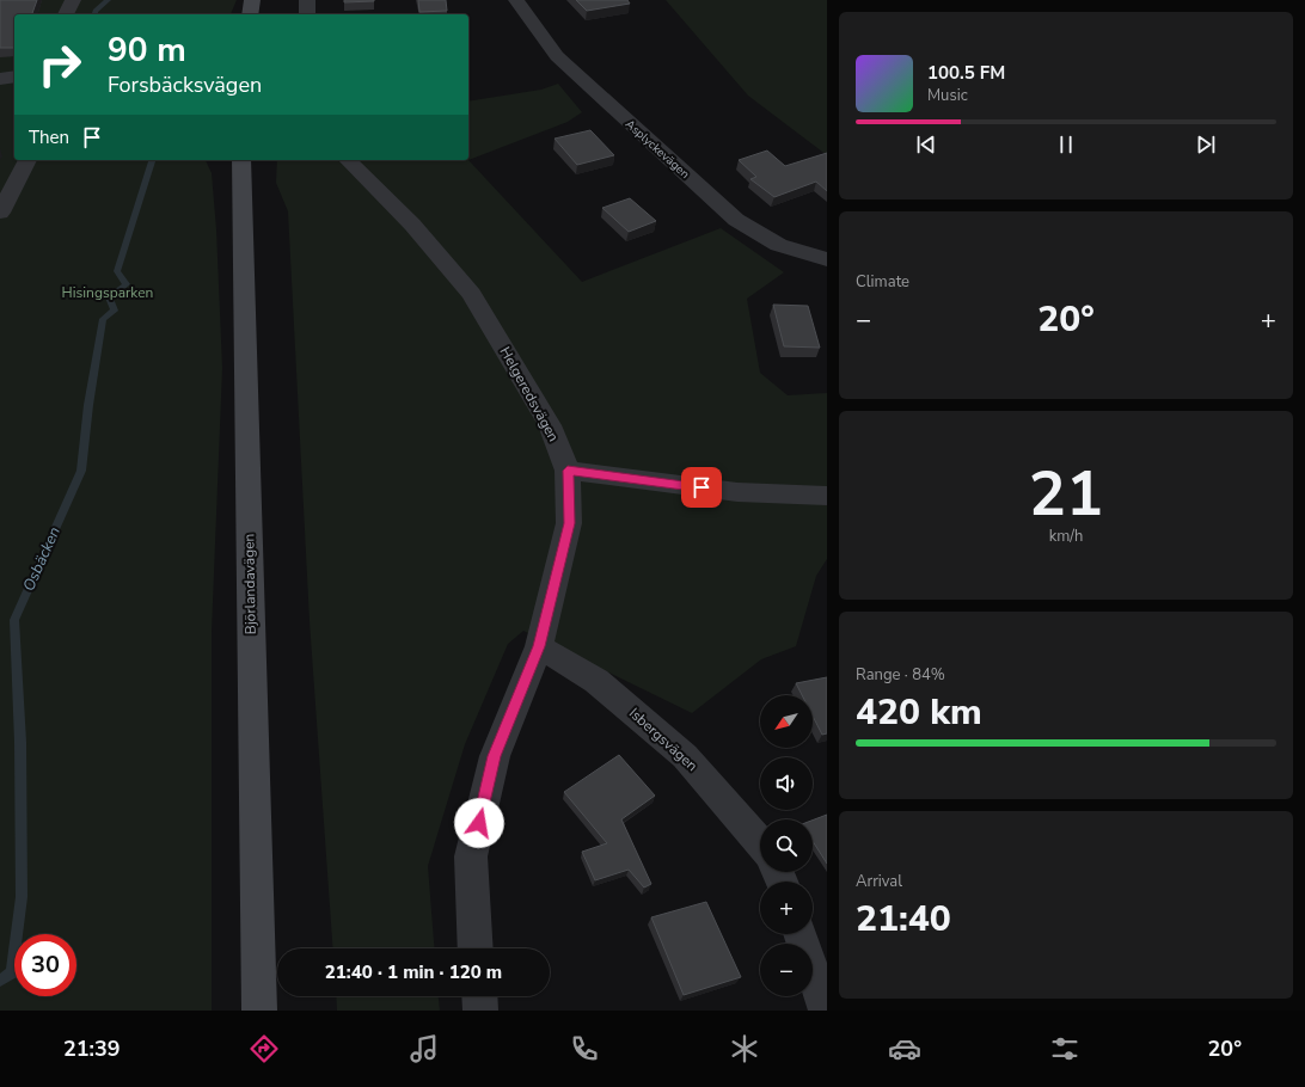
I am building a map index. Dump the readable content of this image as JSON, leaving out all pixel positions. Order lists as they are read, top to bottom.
{
  "streets": {
    "street": [
      "Asplyckevägen",
      "Helgeredsvägen",
      "Björlandavägen",
      "Isbergsvägen"
    ]
  },
  "crossings": [
    ["Helgeredsvägen", "Isbergsvägen"]
  ],
  "water": ["Osbäcken"],
  "parks": ["Hisingsparken"],
  "north": "bottom left",
  "page": {
    "turn": ["90 m", "Forsbäcksvägen"],
    "song": ["100.5 FM", "Music"],
    "then": "Then",
    "tile": [
      "Climate",
      ["21", "km/h"],
      ["Range · 84%", "420 km"],
      ["Arrival", "21:40"]
    ],
    "heat": ["−", "20°", "+"],
    "map_buttons": ["+", "−"],
    "limit": "30",
    "trip": "21:40 · 1 min · 120 m",
    "tabs": ["21:39", "20°"]
  }
}
